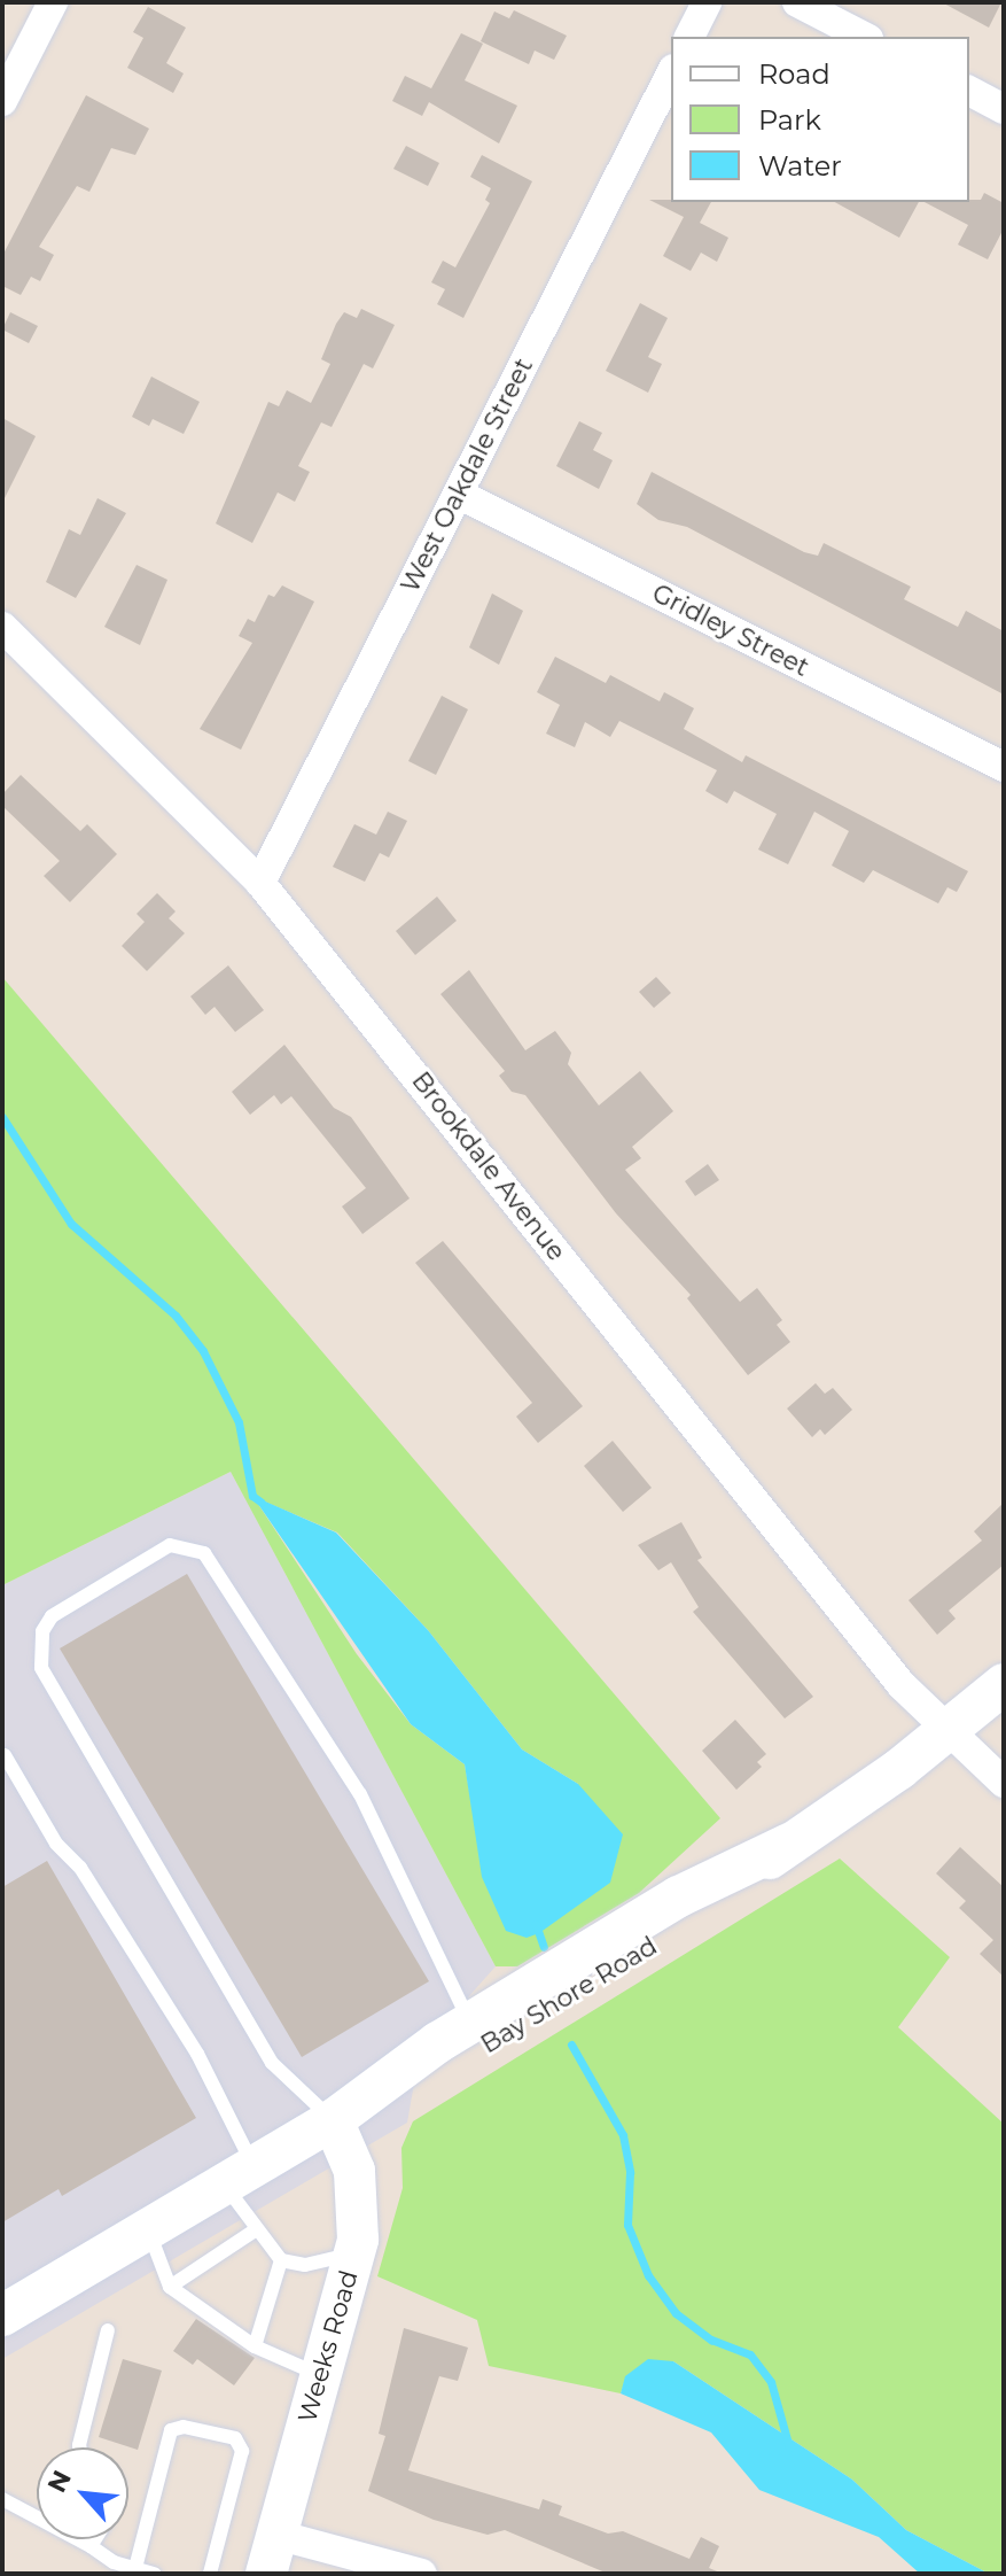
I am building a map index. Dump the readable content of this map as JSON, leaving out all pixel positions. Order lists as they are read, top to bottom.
{
  "streets": {
    "main road": ["Bay Shore Road", "Weeks Road"],
    "street": ["West Oakdale Street", "Gridley Street", "Brookdale Avenue"]
  },
  "crossings": [
    ["West Oakdale Street", "Gridley Street"],
    ["West Oakdale Street", "Brookdale Avenue"],
    ["Brookdale Avenue", "Bay Shore Road"],
    ["Bay Shore Road", "Weeks Road"]
  ],
  "legend": ["Road", "Park", "Water"],
  "north": "top left"
}
